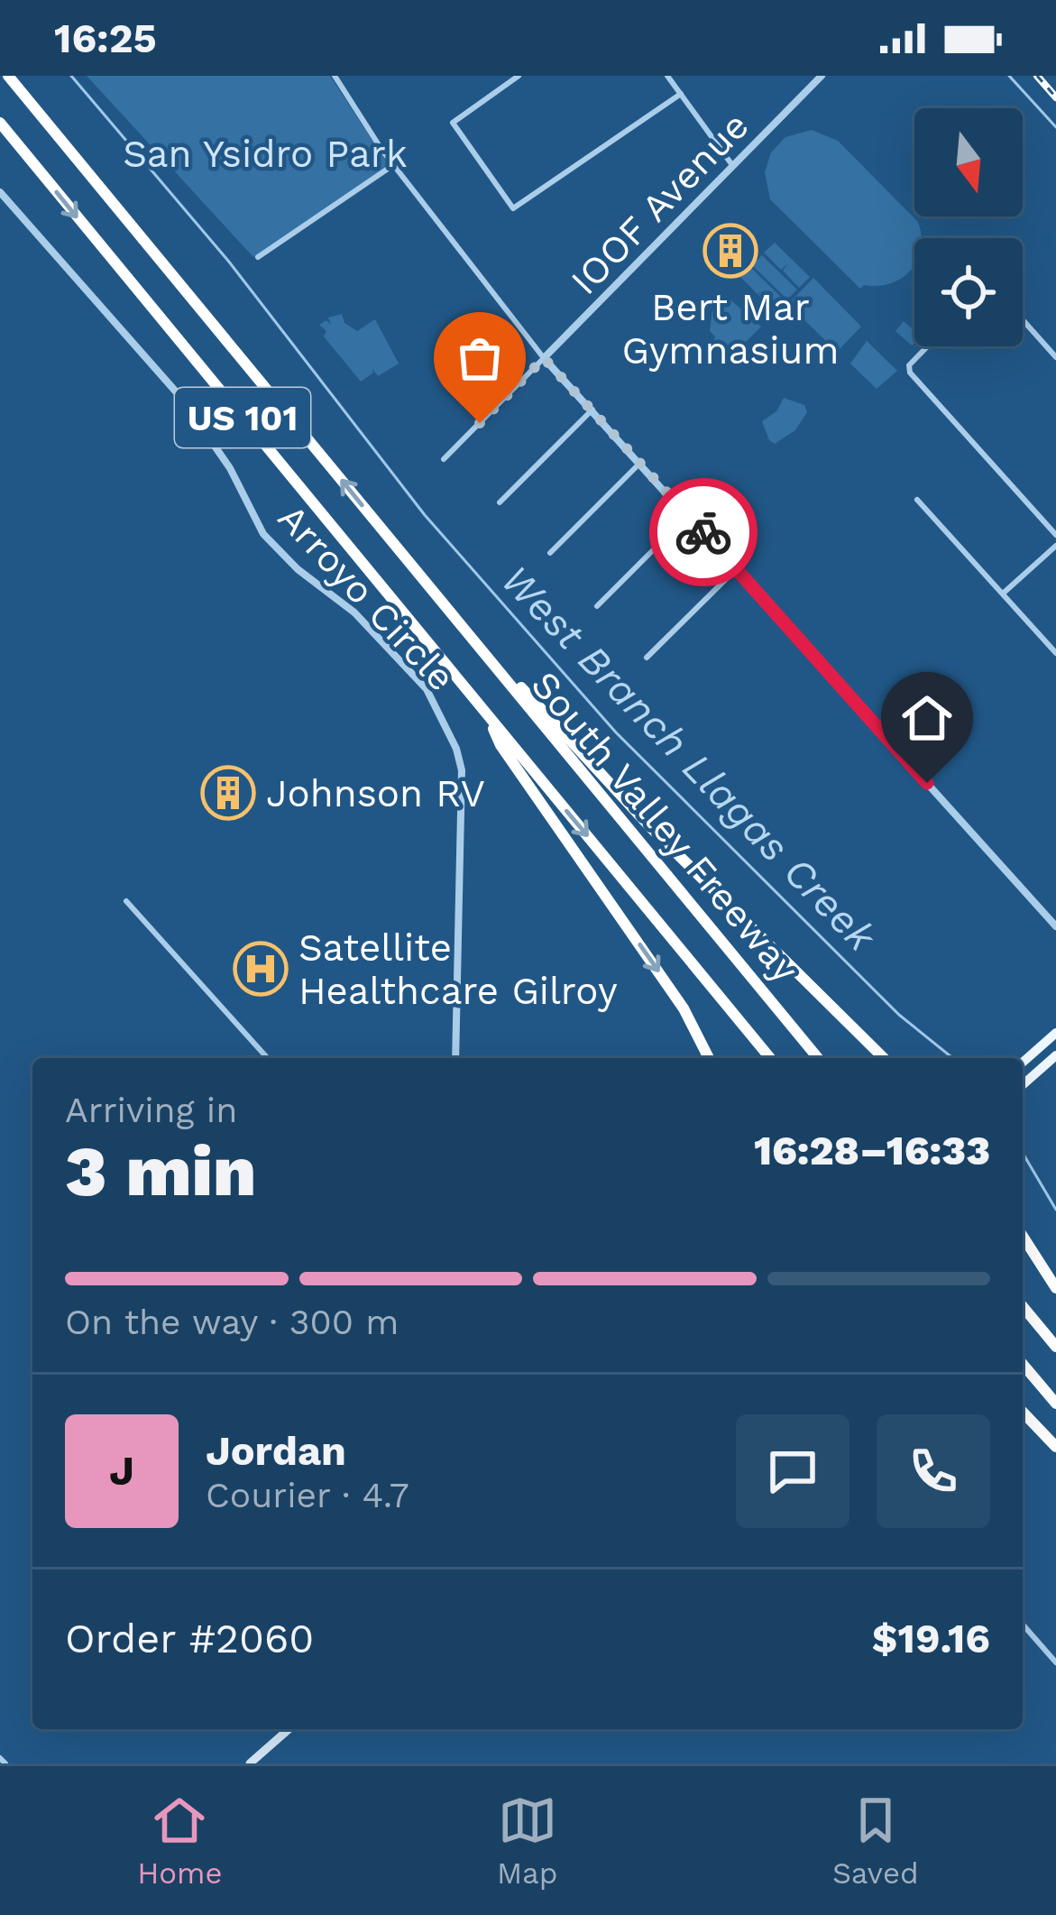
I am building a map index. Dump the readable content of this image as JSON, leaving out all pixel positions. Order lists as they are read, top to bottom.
{
  "streets": {
    "highway": ["US 101", "South Valley Freeway"],
    "street": ["IOOF Avenue", "Arroyo Circle"]
  },
  "water": ["West Branch Llagas Creek"],
  "parks": ["San Ysidro Park"],
  "places": {
    "building": ["Bert Mar Gymnasium", "Johnson RV"],
    "hospital": ["Satellite Healthcare Gilroy"]
  },
  "north": "bottom",
  "page": {
    "status": "16:25",
    "heading": ["3 min", "Arriving in", "16:28–16:33"],
    "panel": [
      "Jordan",
      "Courier · 4.7",
      "Order #2060",
      "$19.16"
    ],
    "bar": "On the way · 300 m",
    "round": "J",
    "tabs": ["Home", "Map", "Saved"]
  }
}
